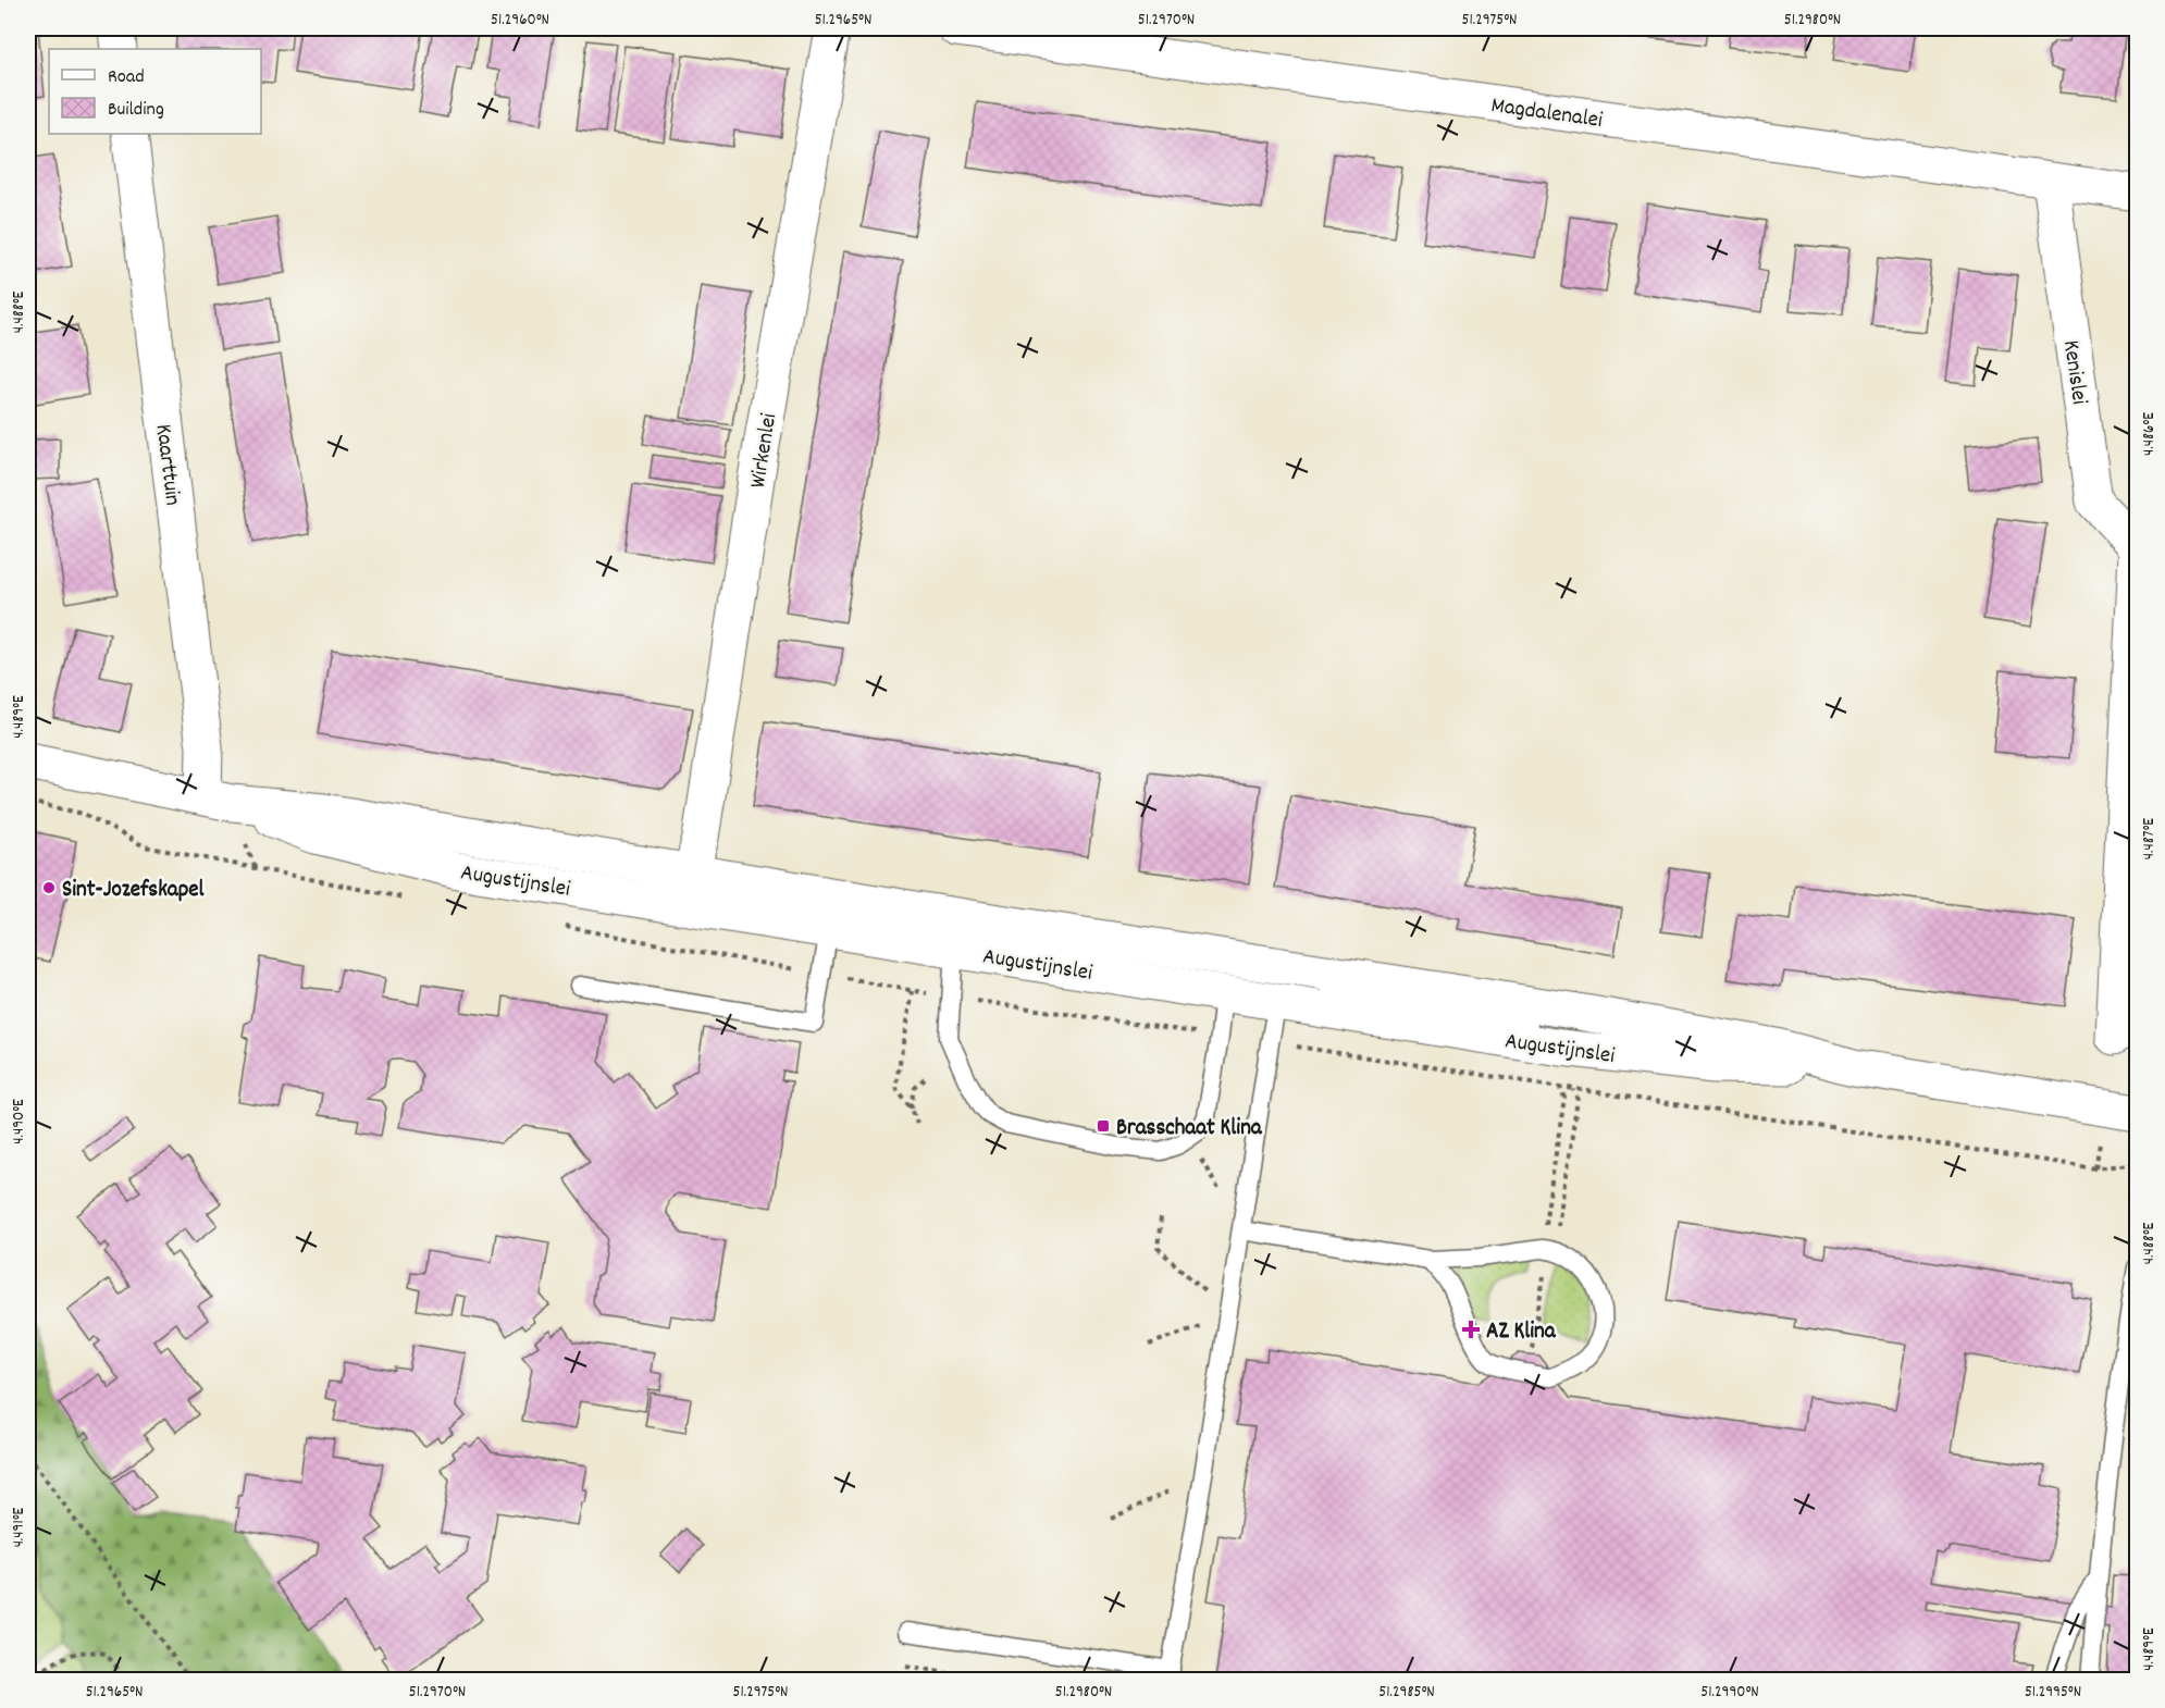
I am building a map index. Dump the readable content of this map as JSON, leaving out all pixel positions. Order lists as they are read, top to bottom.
{
  "streets": {
    "street": [
      "Magdalenalei",
      "Kenislei",
      "Wirkenlei",
      "Kaarttuin",
      "Augustijnslei"
    ]
  },
  "crossings": [
    ["Magdalenalei", "Kenislei"],
    ["Wirkenlei", "Augustijnslei"],
    ["Kaarttuin", "Augustijnslei"]
  ],
  "places": {
    "other": ["Sint-Jozefskapel"],
    "transit": ["Brasschaat Klina"],
    "health": ["AZ Klina"]
  },
  "legend": ["Road", "Building"],
  "coordinates": [
    "51.2960°N",
    "51.2965°N",
    "51.2970°N",
    "51.2975°N",
    "51.2980°N",
    "4.488°E",
    "4.486°E",
    "4.489°E",
    "4.487°E",
    "4.490°E",
    "4.491°E",
    "51.2985°N",
    "51.2990°N",
    "51.2995°N"
  ]
}
